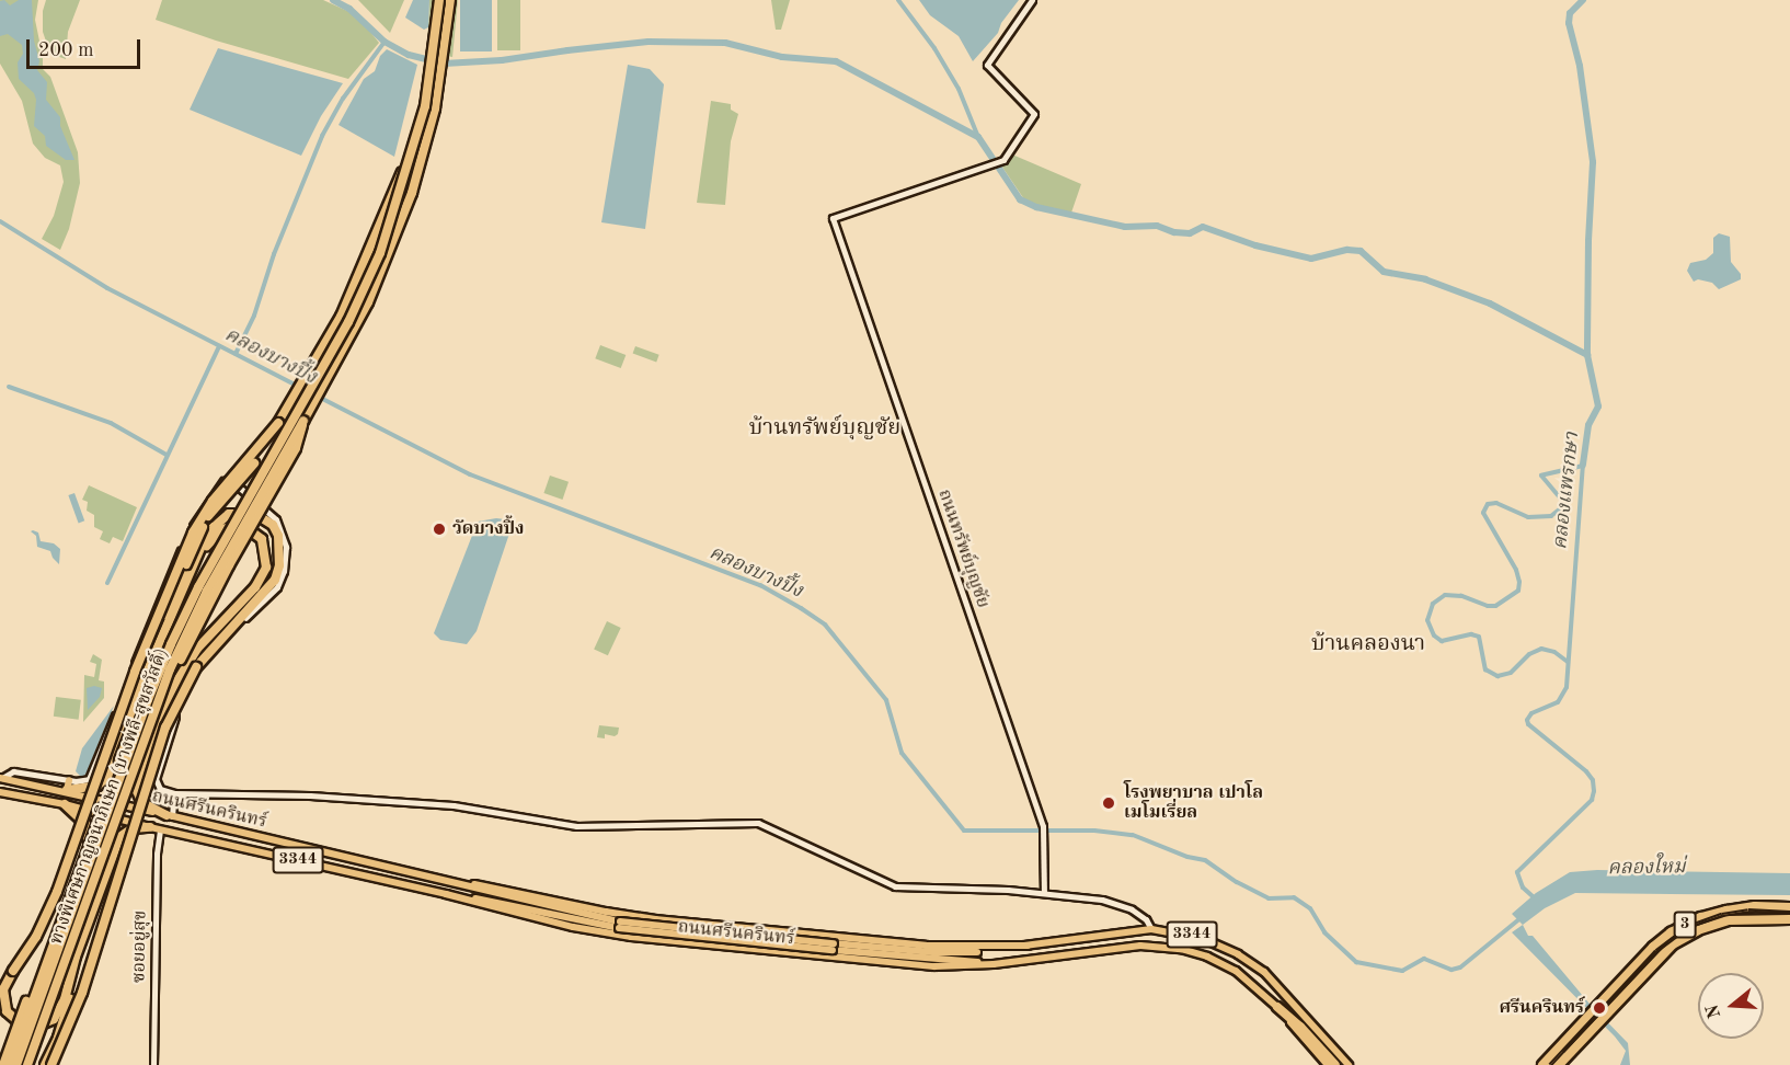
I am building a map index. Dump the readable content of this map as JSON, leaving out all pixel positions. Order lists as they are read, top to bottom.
{
  "streets": {
    "highway": ["ทางพิเศษกาญจนาภิเษก (บางพลี-สุขสวัสดิ์)", "3"],
    "main road": ["ถนนศรีนครินทร์", "3344"],
    "street": ["ถนนทรัพย์บุญชัย", "ซอยอยู่สุข"]
  },
  "crossings": [
    ["ถนนศรีนครินทร์", "ซอยอยู่สุข"]
  ],
  "districts": ["บ้านทรัพย์บุญชัย", "บ้านคลองนา"],
  "water": ["คลองบางปิ้ง", "คลองแพรกษา", "คลองใหม่"],
  "places": ["วัดบางปิ้ง", "โรงพยาบาล เปาโล เมโมเรี่ยล", "ศรีนครินทร์"],
  "scale_bar": "200 m",
  "north": "left"
}
